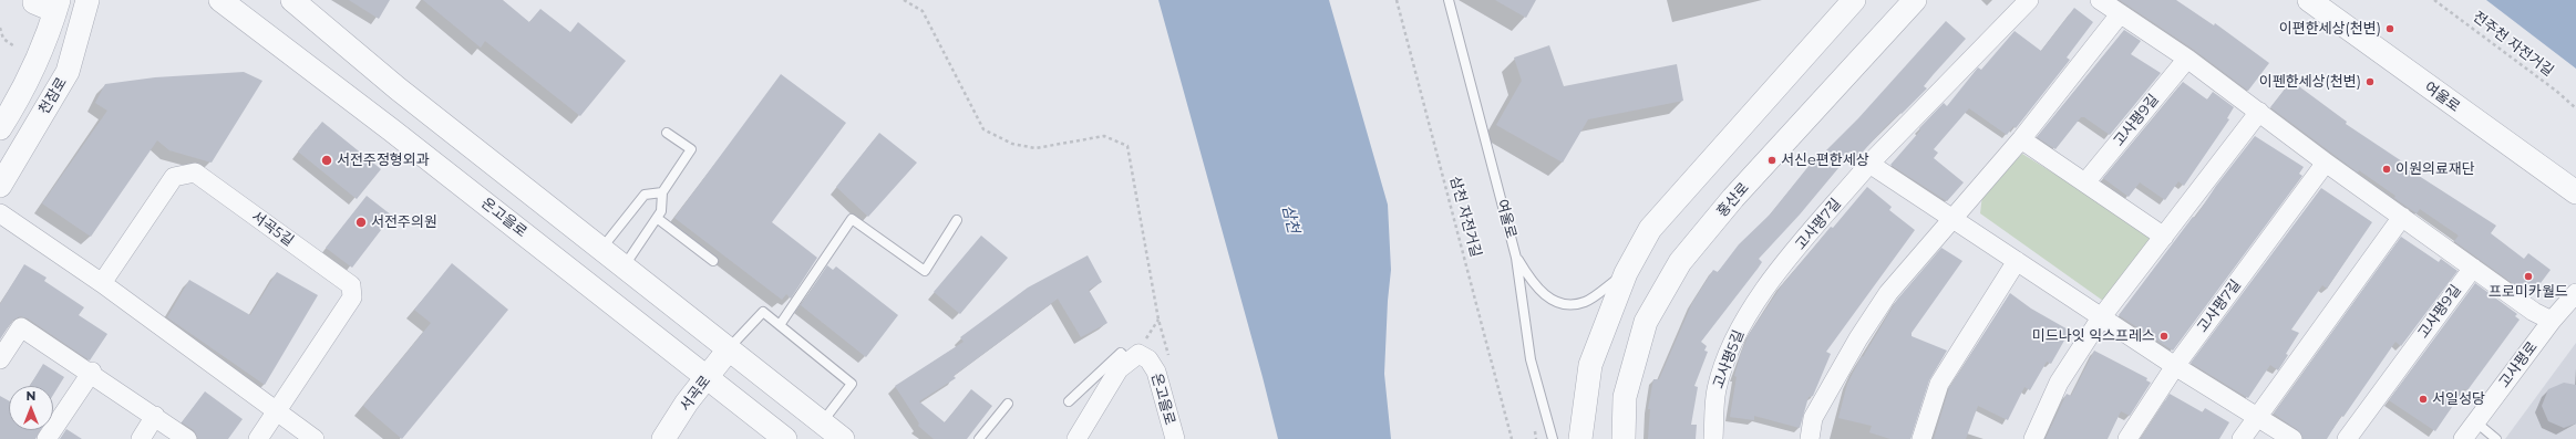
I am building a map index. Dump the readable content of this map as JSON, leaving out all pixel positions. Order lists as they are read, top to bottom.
{
  "streets": {
    "street": [
      "천잠로",
      "여울로",
      "고사평9길",
      "홍산로",
      "온고을로",
      "고사평7길",
      "서곡5길",
      "고사평5길",
      "고사평로",
      "서곡로"
    ],
    "path": ["전주천 자전거길", "삼천 자전거길"]
  },
  "crossings": [
    ["온고을로", "서곡로"],
    ["고사평7길", "고사평5길"]
  ],
  "water": ["삼천"],
  "places": [
    "이편한세상(천변)",
    "이펜한세상(천변)",
    "서전주정형외과",
    "서신e편한세상",
    "이원의료재단",
    "서전주의원",
    "프로미카월드",
    "미드나잇 익스프레스",
    "서일성당"
  ],
  "north": "top"
}
